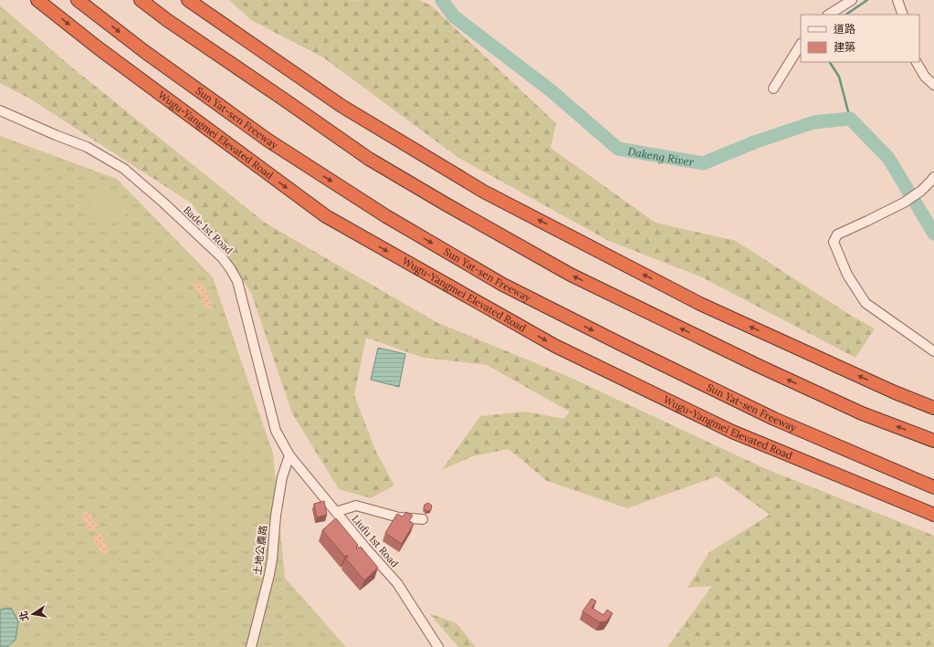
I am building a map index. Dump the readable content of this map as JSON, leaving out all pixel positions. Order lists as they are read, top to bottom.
{
  "streets": {
    "highway": ["Sun Yat-sen Freeway", "Wugu-Yangmei Elevated Road"],
    "street": ["Bade 1st Road", "Liufu 1st Road", "土地公農路"]
  },
  "crossings": [
    ["Bade 1st Road", "Liufu 1st Road"],
    ["Bade 1st Road", "土地公農路"],
    ["Liufu 1st Road", "土地公農路"]
  ],
  "water": ["Dakeng River"],
  "legend": ["道路", "建築"],
  "north": "left"
}
